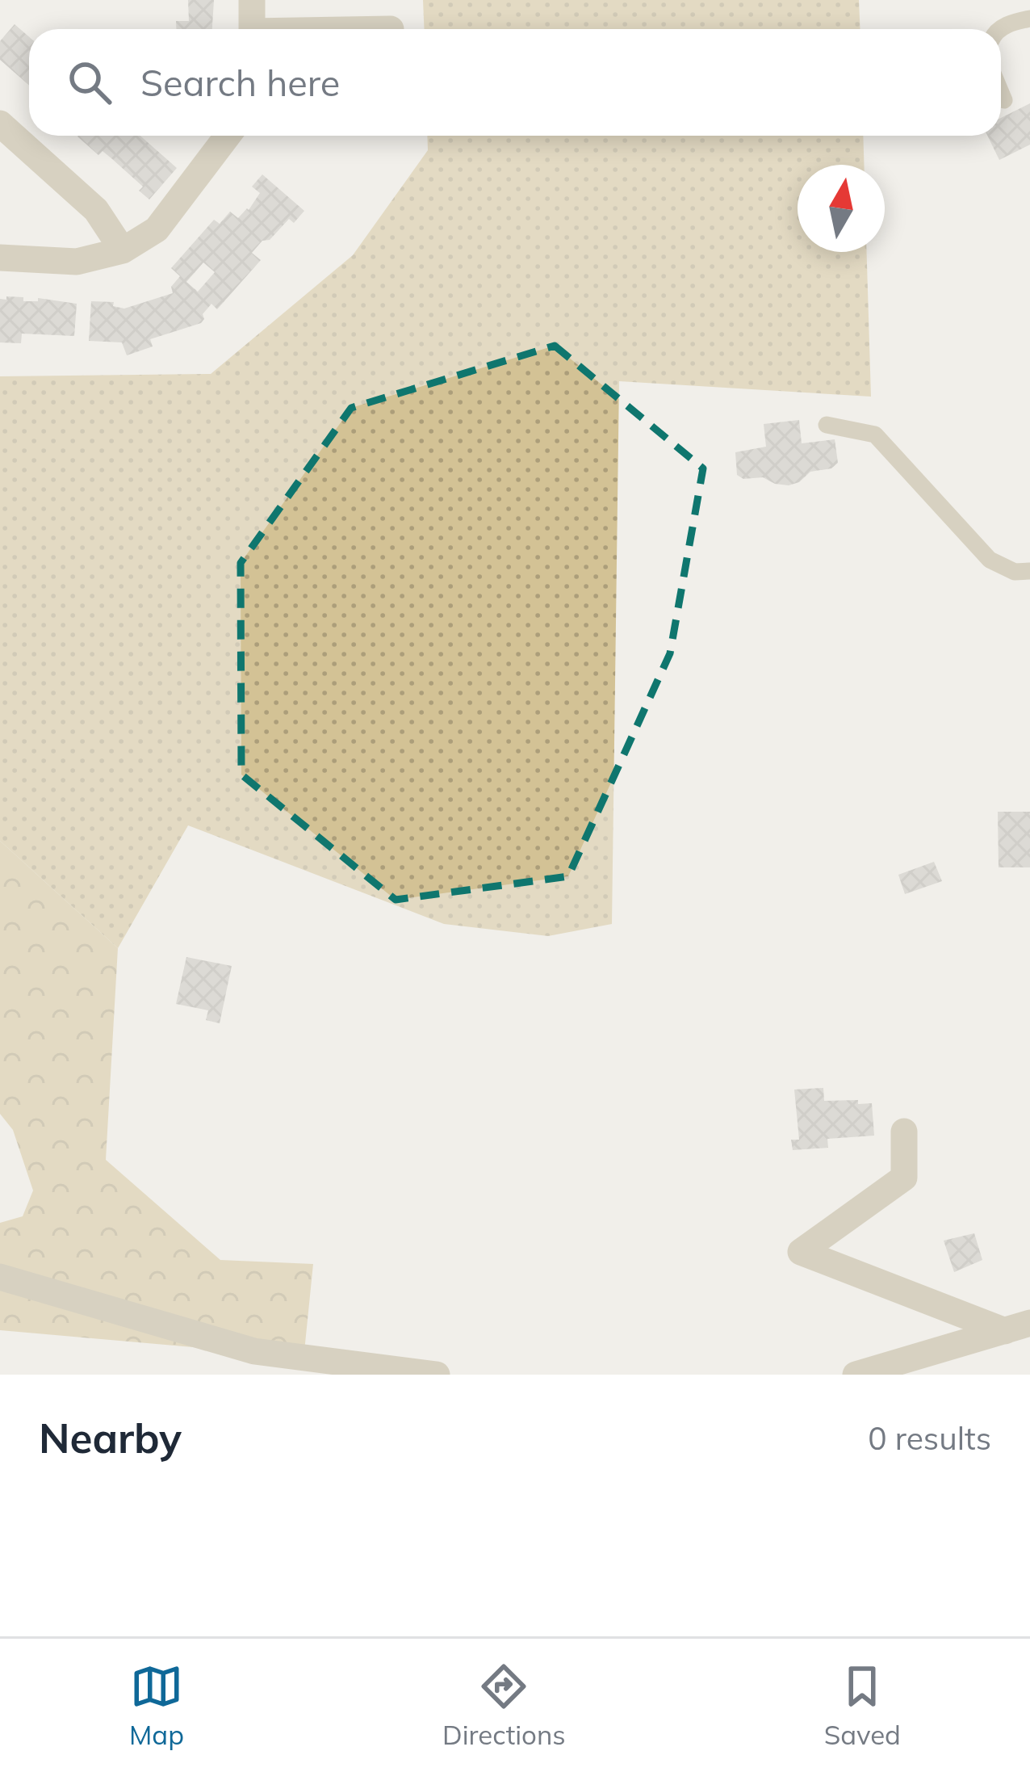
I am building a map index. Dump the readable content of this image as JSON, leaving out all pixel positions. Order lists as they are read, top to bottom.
{
  "north": "top",
  "page": {
    "search": "Search here",
    "heading": ["Nearby", "0 results"],
    "nav": ["Map", "Directions", "Saved"]
  }
}
